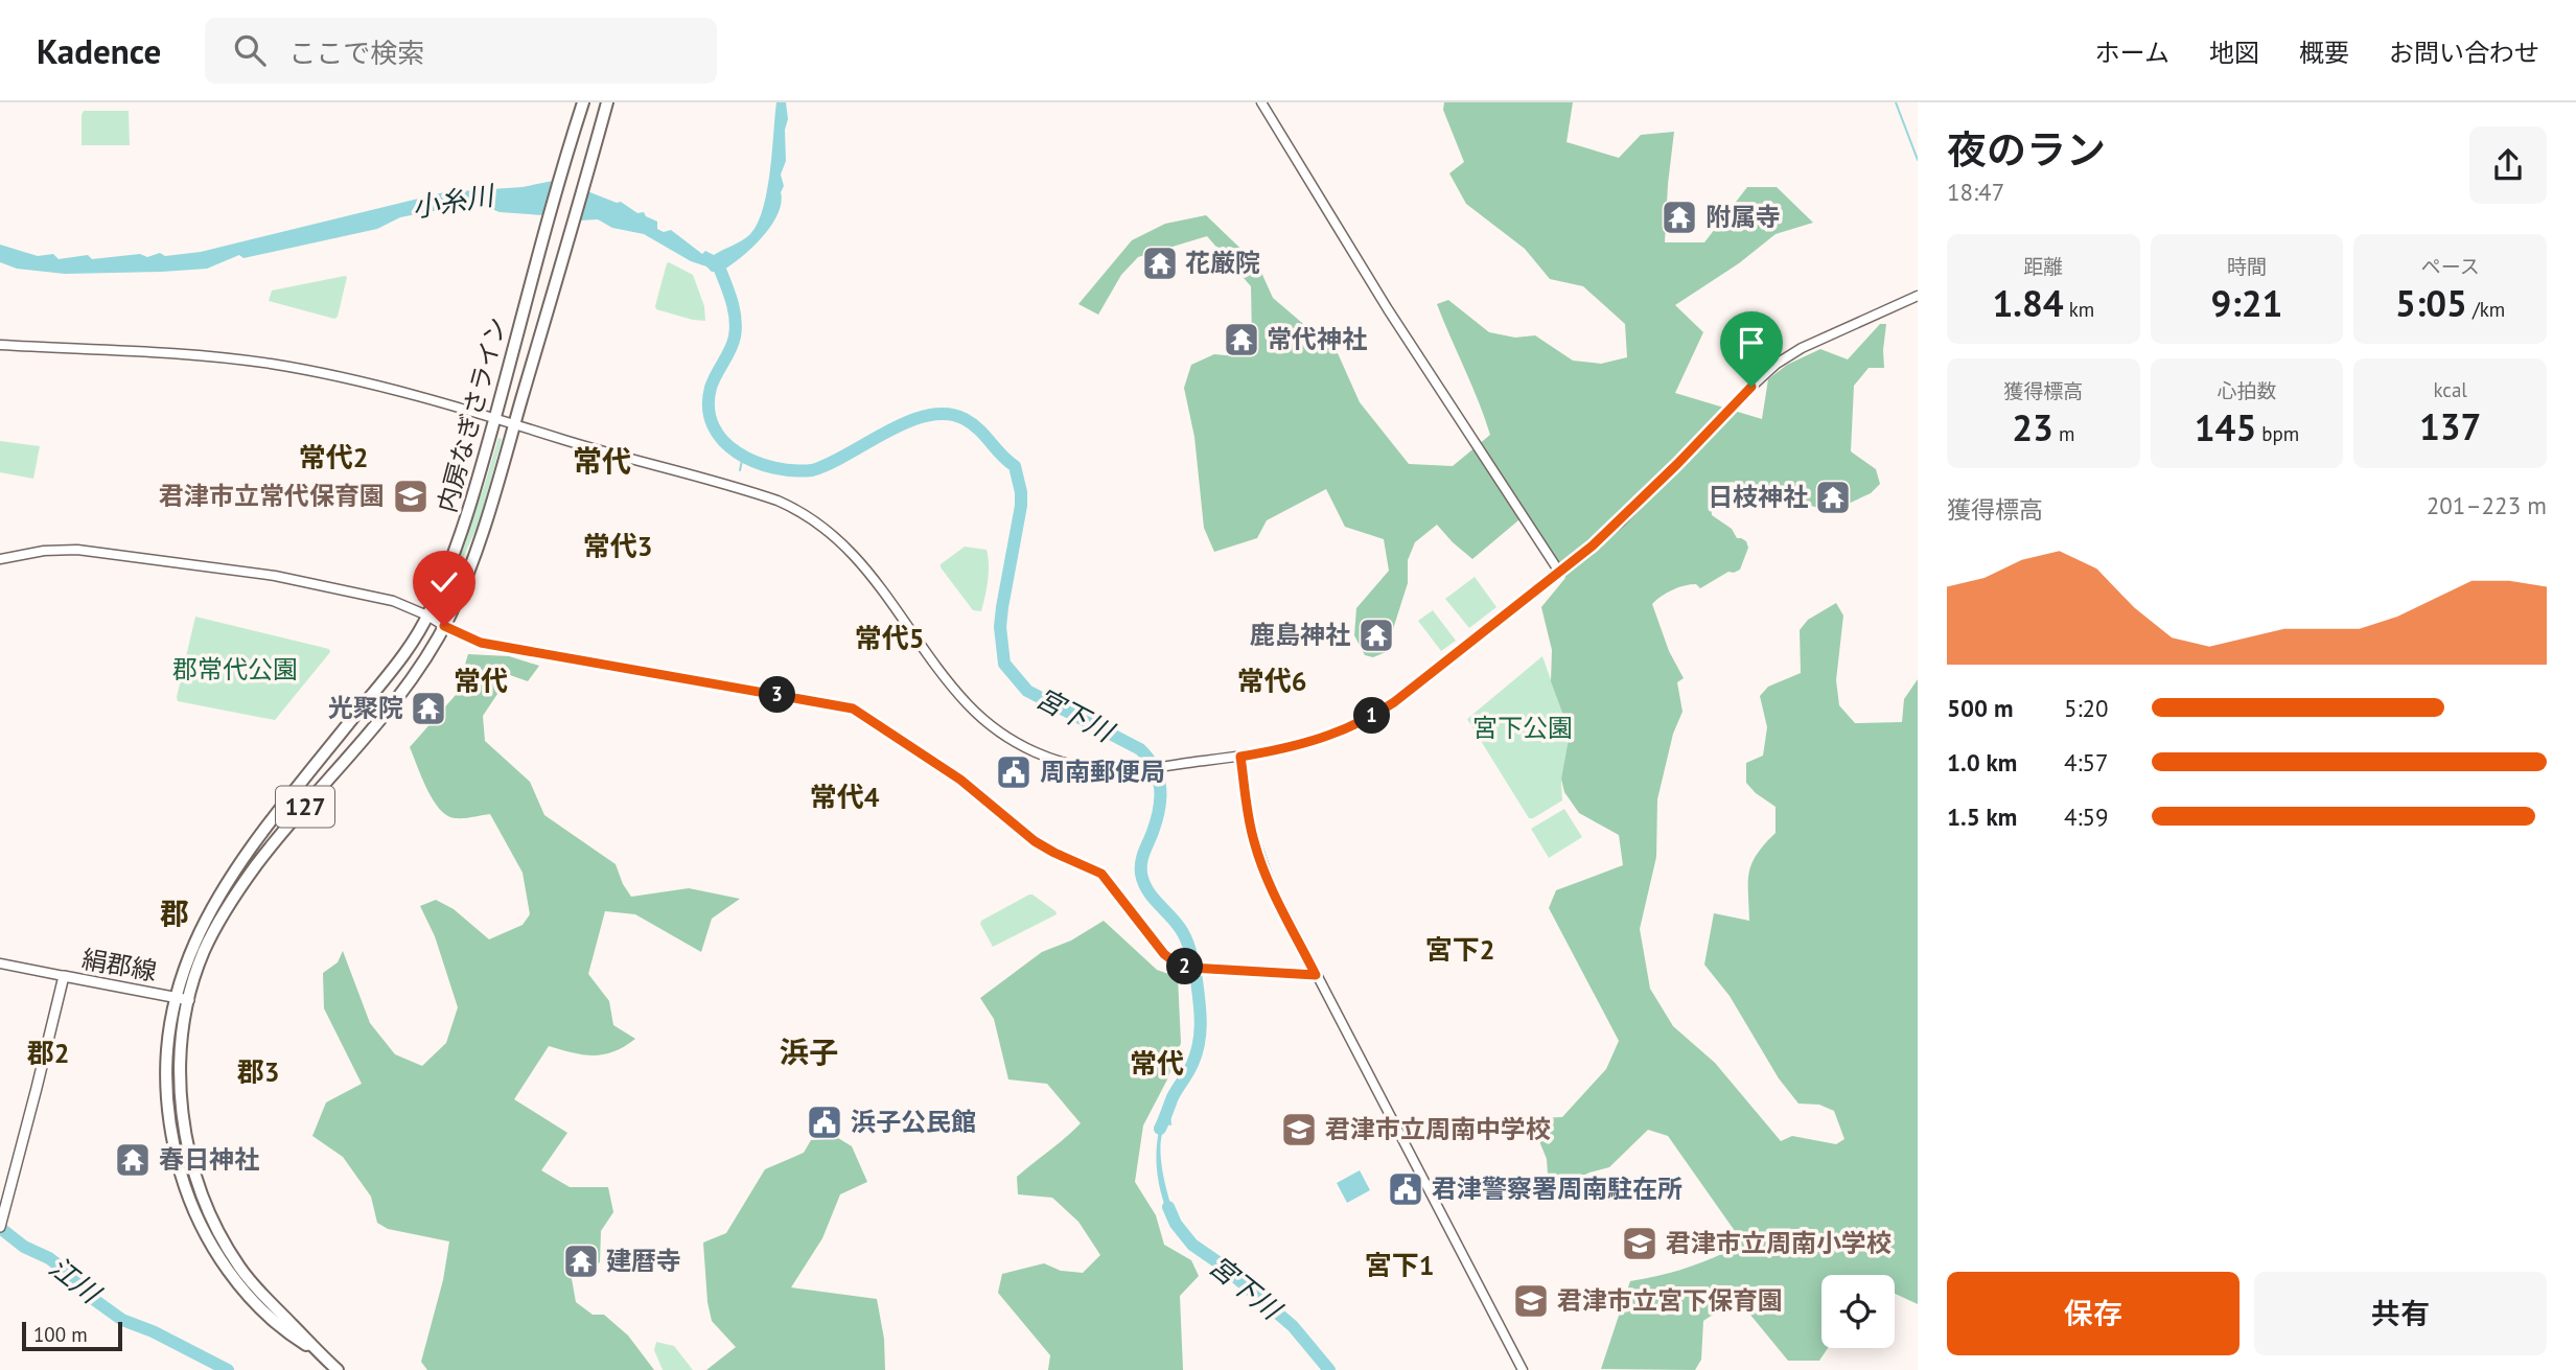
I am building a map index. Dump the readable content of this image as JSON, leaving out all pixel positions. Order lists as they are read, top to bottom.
{
  "streets": {
    "highway": ["内房なぎさライン", "127"],
    "main road": ["絹郡線"]
  },
  "crossings": [
    ["内房なぎさライン", "絹郡線"]
  ],
  "districts": [
    "常代2",
    "常代",
    "常代3",
    "常代5",
    "常代",
    "常代6",
    "常代4",
    "郡",
    "宮下2",
    "浜子",
    "郡2",
    "常代",
    "郡3",
    "宮下1"
  ],
  "water": ["小糸川", "宮下川", "江川"],
  "parks": ["郡常代公園", "宮下公園"],
  "places": {
    "temple": [
      "附属寺",
      "花厳院",
      "常代神社",
      "日枝神社",
      "鹿島神社",
      "光聚院",
      "春日神社",
      "建暦寺"
    ],
    "school or university": [
      "君津市立常代保育園",
      "君津市立周南中学校",
      "君津市立周南小学校",
      "君津市立宮下保育園"
    ],
    "public building": ["周南郵便局", "浜子公民館", "君津警察署周南駐在所"]
  },
  "scale_bar": "100 m",
  "page": {
    "header": "Kadence",
    "search": "ここで検索",
    "nav": [
      "ホーム",
      "地図",
      "概要",
      "お問い合わせ"
    ],
    "heading": ["夜のラン", "18:47"],
    "stats": [
      ["距離", "1.84 km"],
      ["時間", "9:21"],
      ["ペース", "5:05 /km"],
      ["獲得標高", "23 m"],
      ["心拍数", "145 bpm"],
      ["kcal", "137"]
    ],
    "chart": ["獲得標高", "201–223 m"],
    "pins": ["3", "1", "2"],
    "list": [
      {
        "name": "500 m",
        "note": "5:20"
      },
      {
        "name": "1.0 km",
        "note": "4:57"
      },
      {
        "name": "1.5 km",
        "note": "4:59"
      }
    ],
    "buttons": ["保存", "共有"],
    "scale": "100 m"
  }
}
